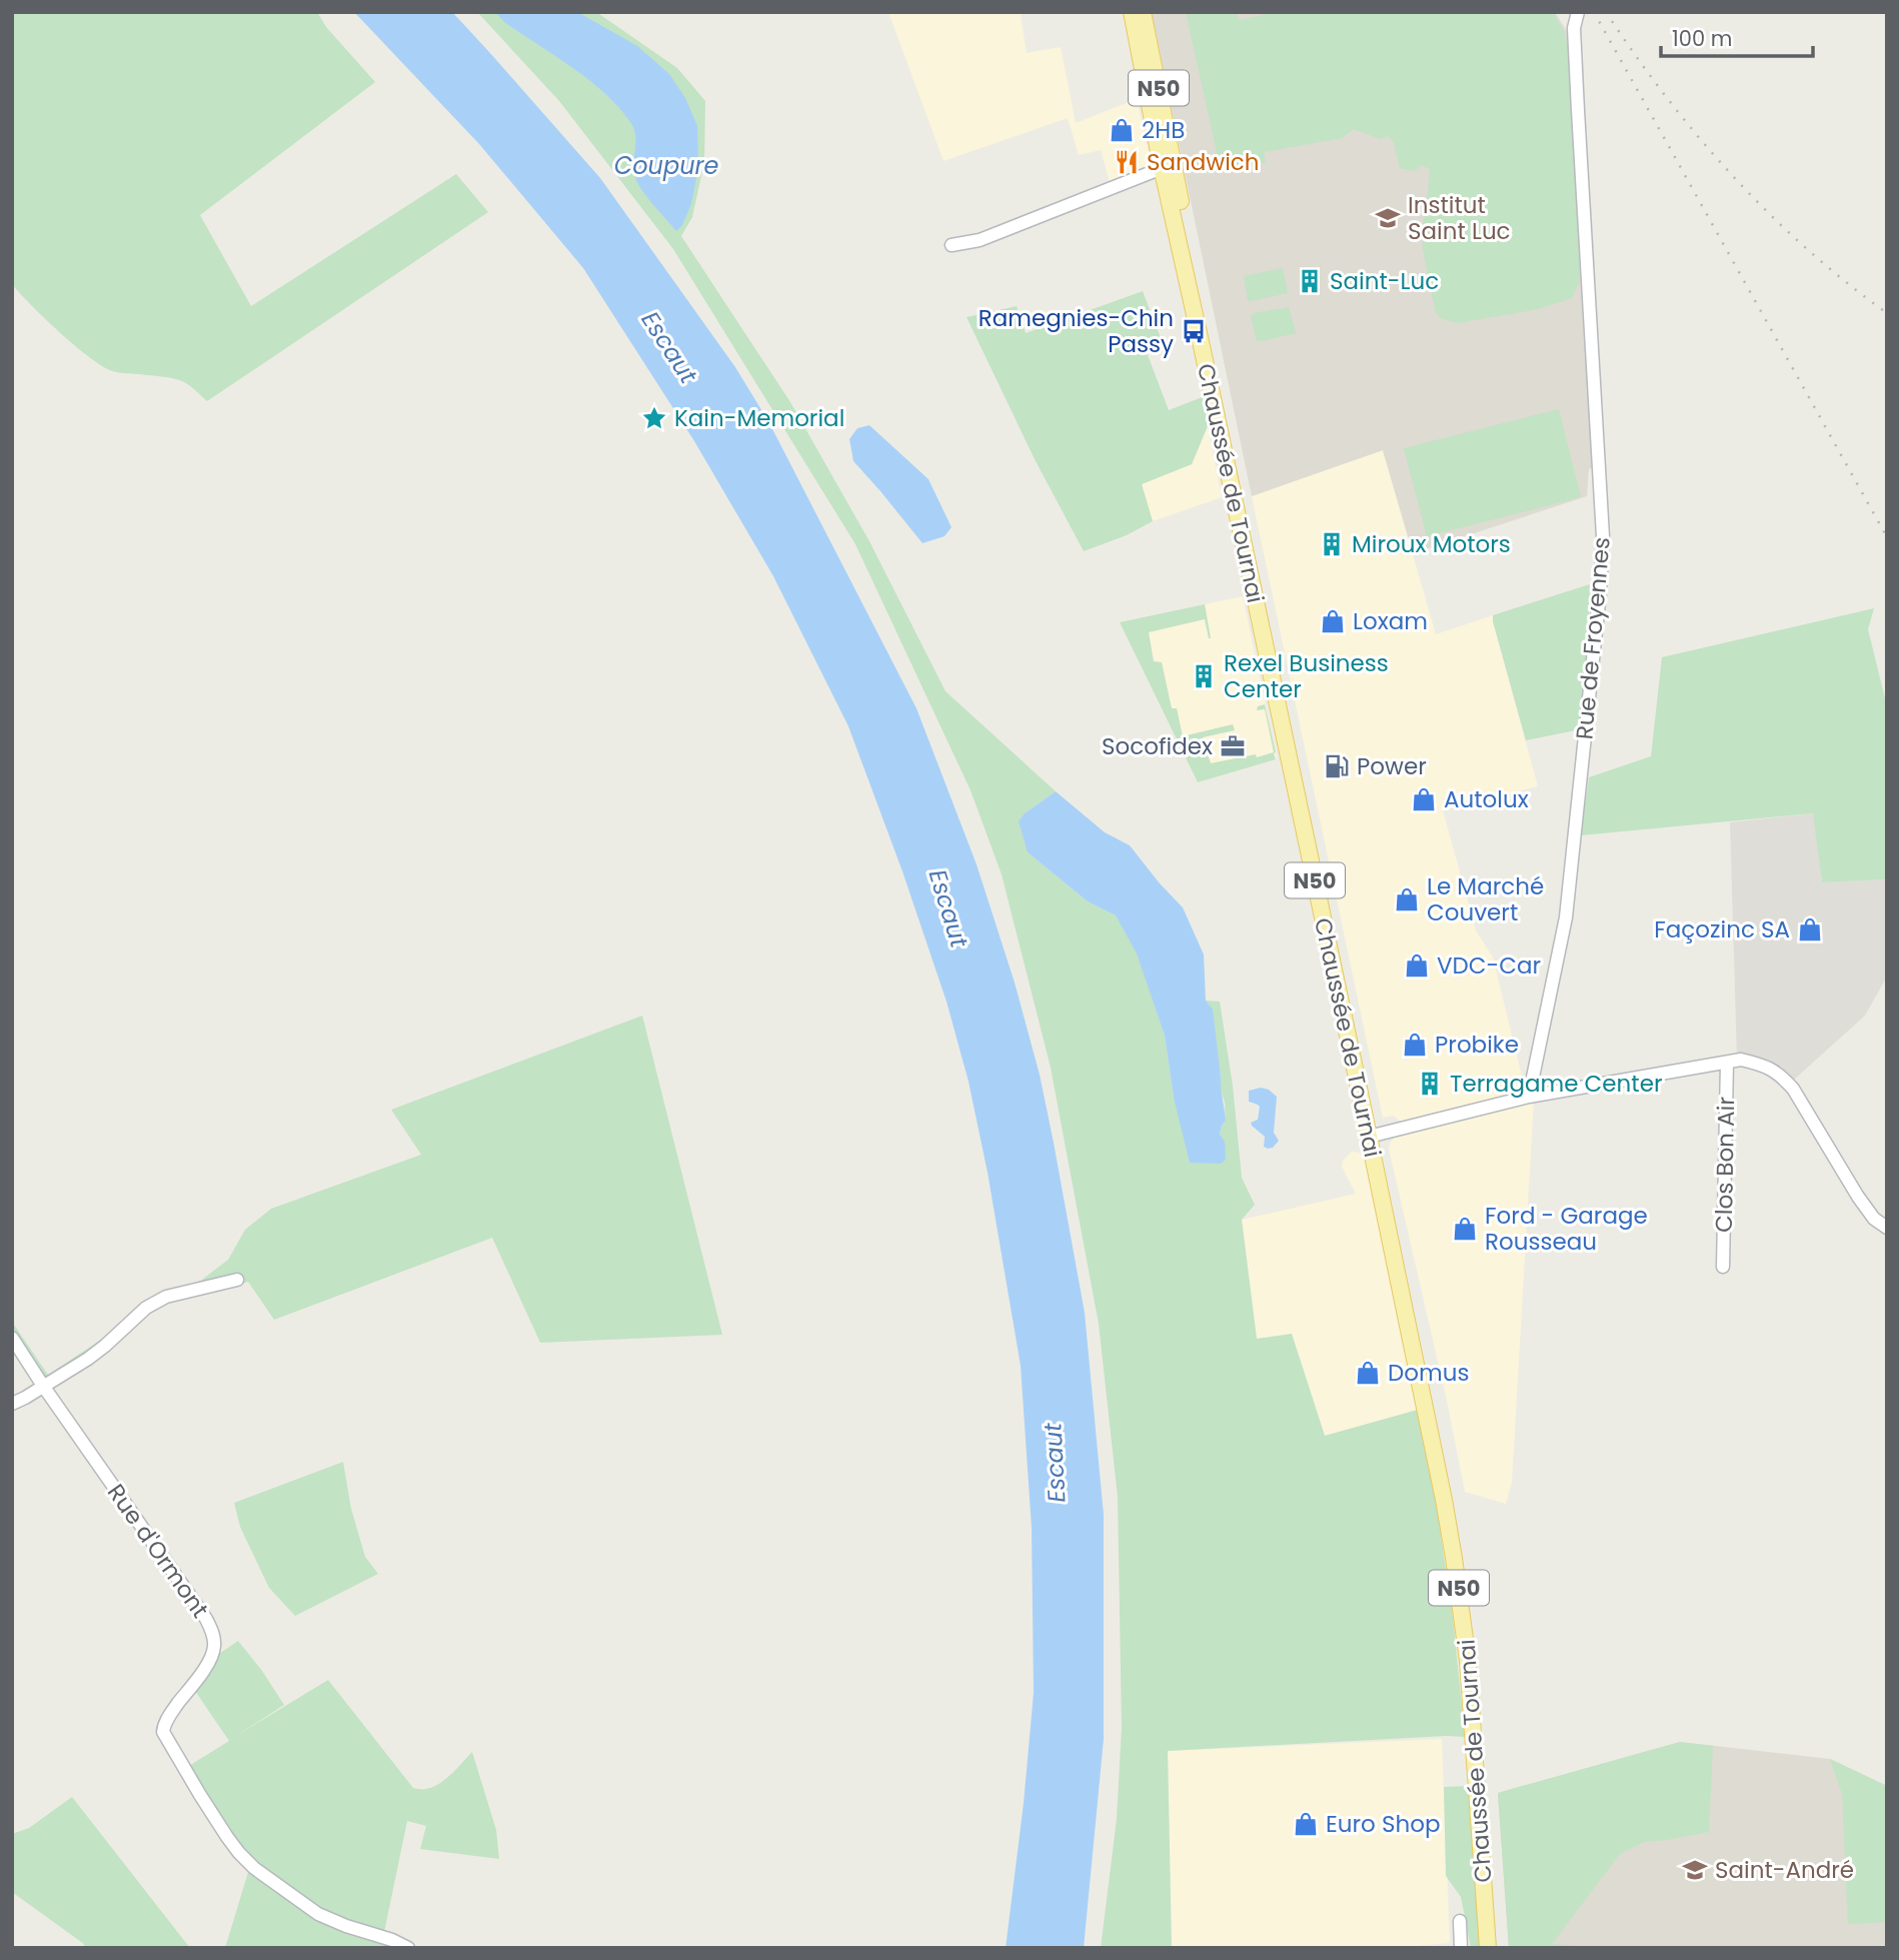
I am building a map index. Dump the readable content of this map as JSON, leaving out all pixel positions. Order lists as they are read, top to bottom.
{
  "streets": {
    "main road": ["N50", "Chaussée de Tournai"],
    "street": ["Rue de Froyennes", "Clos Bon Air", "Rue d'Ormont"]
  },
  "water": ["Coupure", "Escaut"],
  "places": {
    "shop": [
      "2HB",
      "Loxam",
      "Autolux",
      "Le Marché Couvert",
      "Façozinc SA",
      "VDC-Car",
      "Probike",
      "Ford - Garage Rousseau",
      "Domus",
      "Euro Shop"
    ],
    "restaurant": ["Sandwich"],
    "school or university": ["Institut Saint Luc", "Saint-André"],
    "building": [
      "Saint-Luc",
      "Miroux Motors",
      "Rexel Business Center",
      "Terragame Center"
    ],
    "bus stop": ["Ramegnies-Chin Passy"],
    "place": ["Kain-Memorial"],
    "office": ["Socofidex"],
    "fuel station": ["Power"]
  },
  "scale_bar": "100 m"
}
